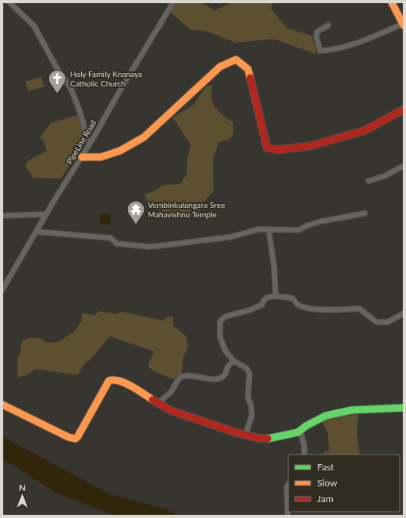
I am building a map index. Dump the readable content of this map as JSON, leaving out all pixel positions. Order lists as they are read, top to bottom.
{
  "streets": {
    "street": ["PipeLine Road"]
  },
  "places": {
    "church": ["Holy Family Knanaya Catholic Church"],
    "temple": ["Vembinkulangara Sree Mahavishnu Temple"]
  },
  "legend": ["Fast", "Slow", "Jam"],
  "north": "top"
}
